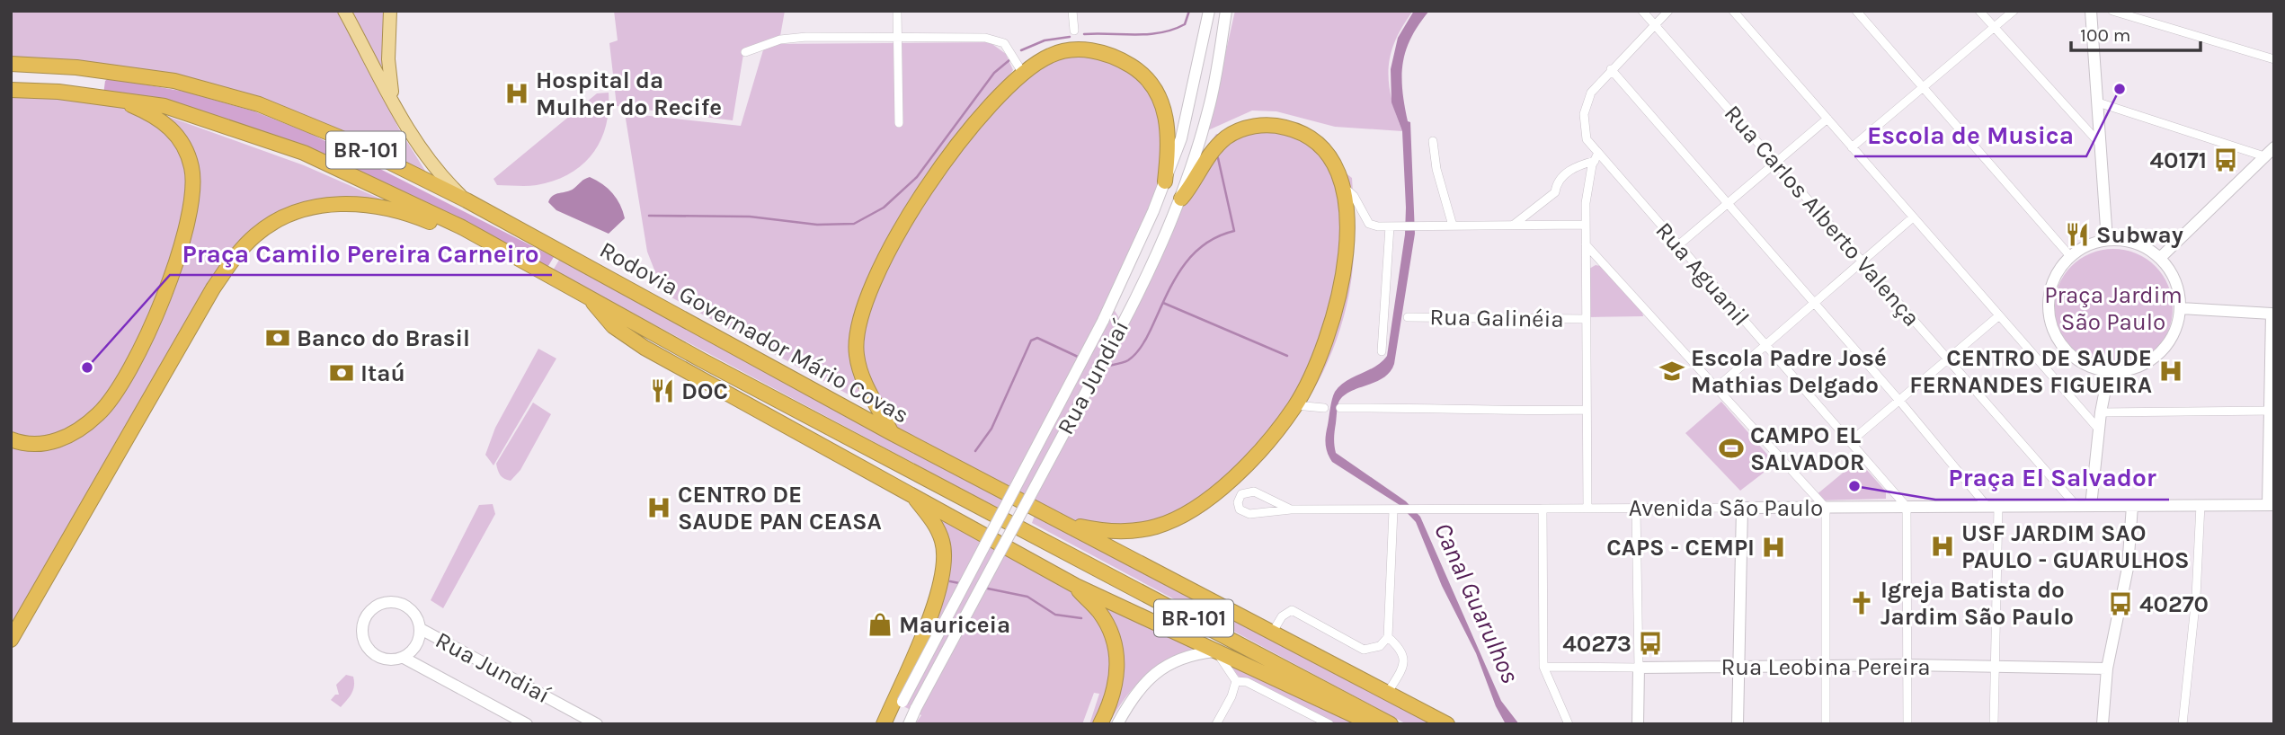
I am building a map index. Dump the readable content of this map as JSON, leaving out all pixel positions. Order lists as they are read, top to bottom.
{
  "streets": {
    "highway": ["BR-101", "Rodovia Governador Mário Covas"],
    "main road": ["Rua Jundiaí", "Avenida São Paulo", "Rua Leobina Pereira"],
    "street": ["Rua Carlos Alberto Valença", "Rua Aguanil", "Rua Galinéia"]
  },
  "crossings": [
    ["Rua Carlos Alberto Valença", "Rua Aguanil"],
    ["Rua Carlos Alberto Valença", "Avenida São Paulo"],
    ["Rua Aguanil", "Avenida São Paulo"]
  ],
  "water": ["Canal Guarulhos"],
  "parks": ["Praça Jardim São Paulo"],
  "places": {
    "other": ["Escola de Musica", "Praça Camilo Pereira Carneiro", "Praça El Salvador"],
    "hospital": [
      "Hospital da Mulher do Recife",
      "CENTRO DE SAUDE FERNANDES FIGUEIRA",
      "CENTRO DE SAUDE PAN CEASA",
      "USF JARDIM SAO PAULO - GUARULHOS",
      "CAPS - CEMPI"
    ],
    "bus stop": ["40171", "40270", "40273"],
    "restaurant": ["Subway", "DOC"],
    "bank": ["Banco do Brasil", "Itaú"],
    "school or university": ["Escola Padre José Mathias Delgado"],
    "sports": ["CAMPO EL SALVADOR"],
    "church": ["Igreja Batista do Jardim São Paulo"],
    "shop": ["Mauriceia"]
  },
  "scale_bar": "100 m"
}
